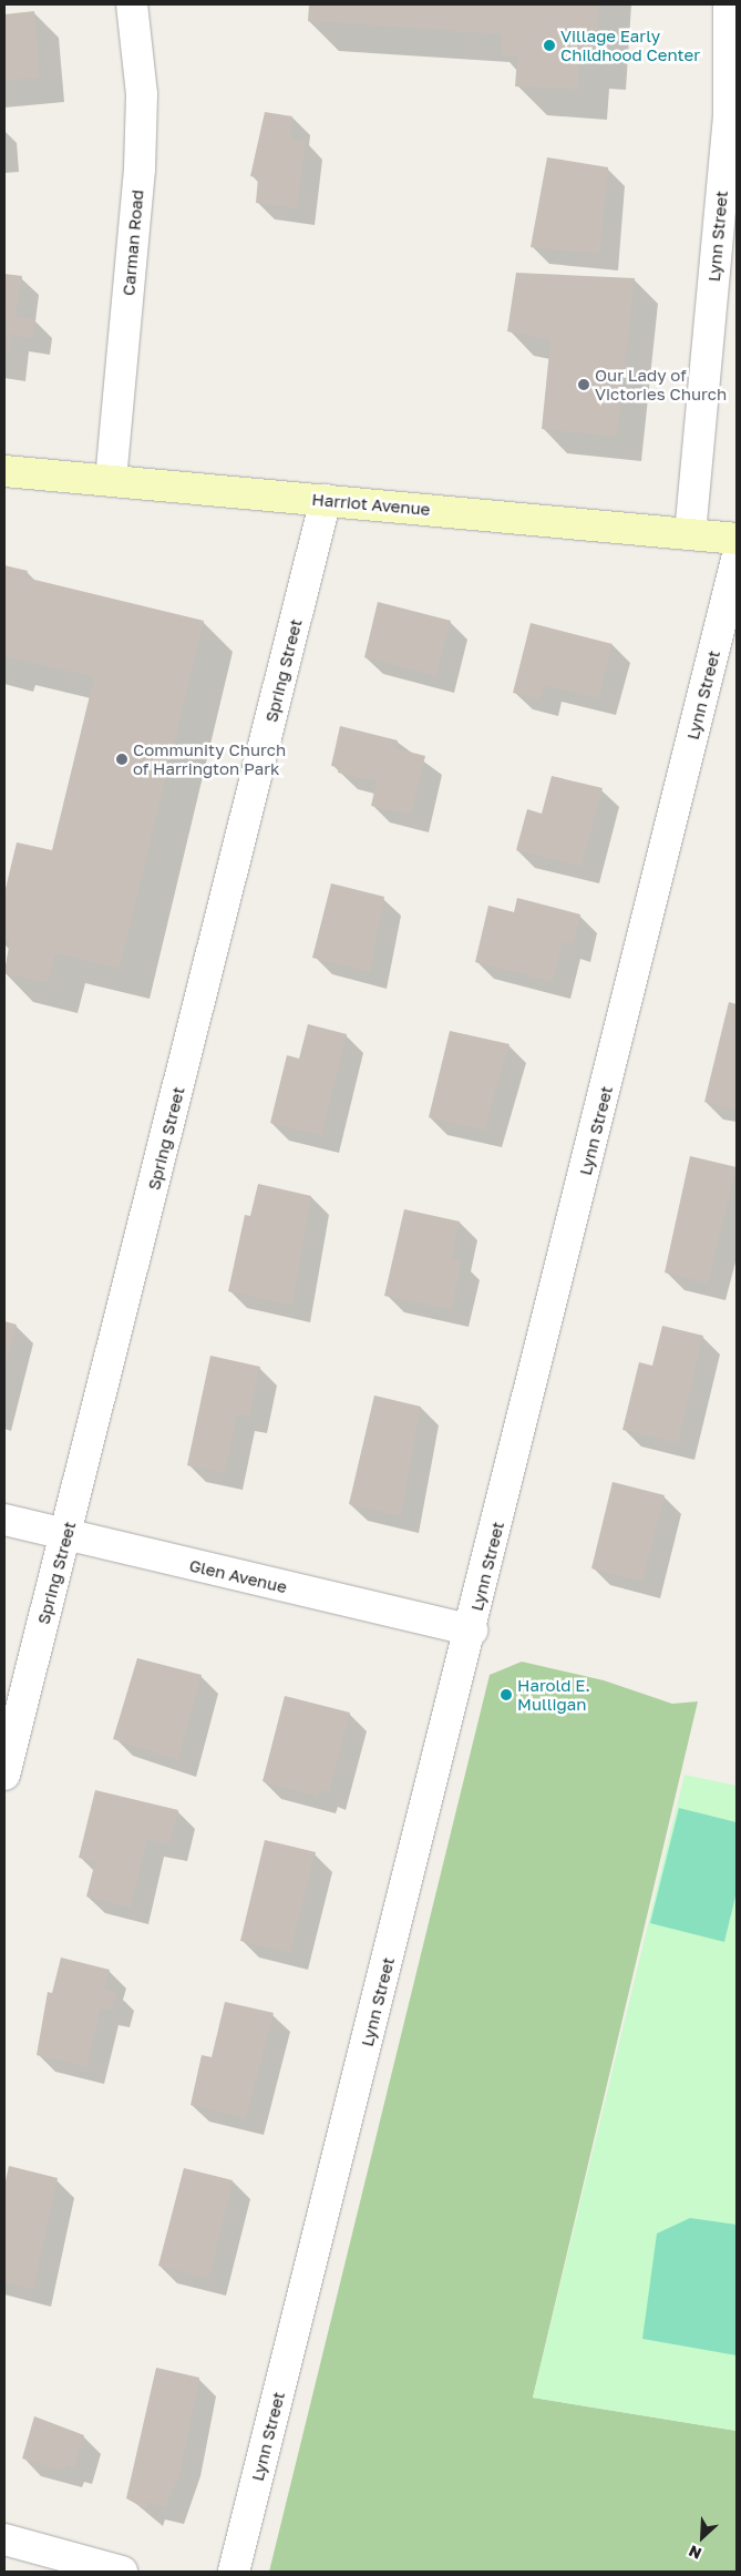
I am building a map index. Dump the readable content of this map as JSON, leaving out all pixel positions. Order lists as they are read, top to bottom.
{
  "streets": {
    "street": [
      "Lynn Street",
      "Carman Road",
      "Harriot Avenue",
      "Spring Street",
      "Glen Avenue"
    ]
  },
  "crossings": [
    ["Lynn Street", "Harriot Avenue"],
    ["Lynn Street", "Glen Avenue"],
    ["Carman Road", "Harriot Avenue"],
    ["Harriot Avenue", "Spring Street"],
    ["Spring Street", "Glen Avenue"]
  ],
  "places": [
    "Village Early Childhood Center",
    "Our Lady of Victories Church",
    "Community Church of Harrington Park",
    "Harold E. Mulligan"
  ],
  "north": "bottom left"
}
